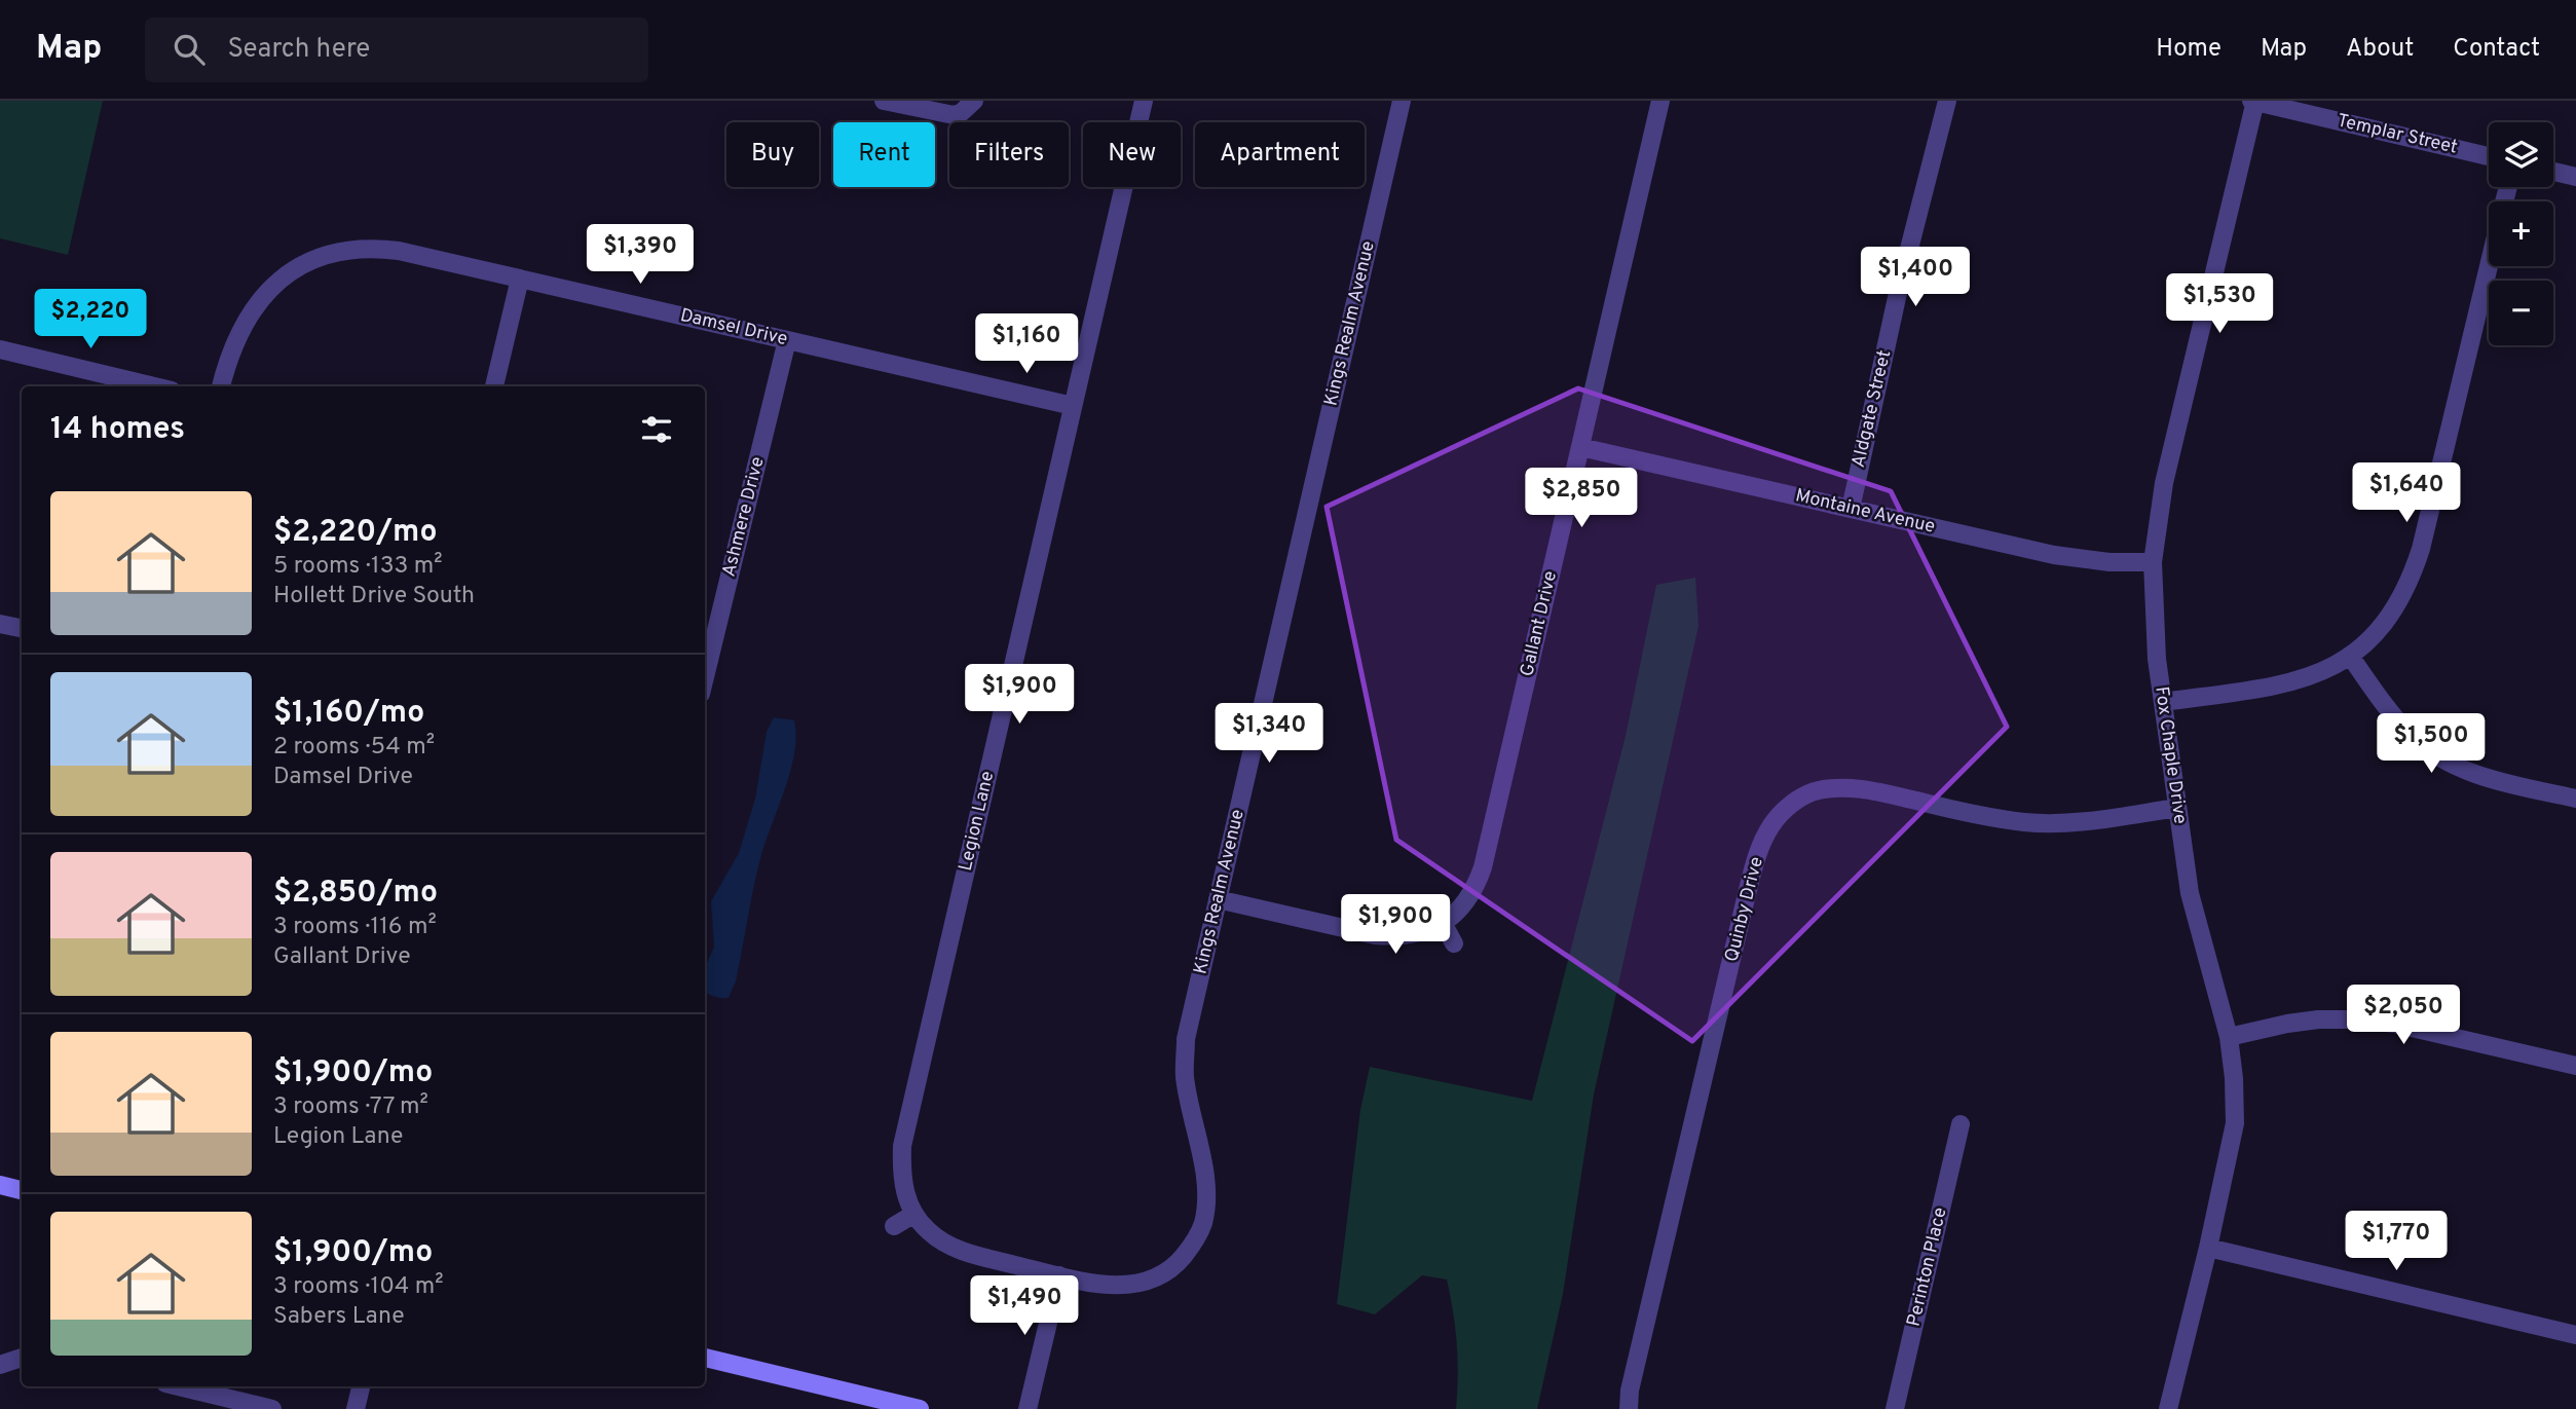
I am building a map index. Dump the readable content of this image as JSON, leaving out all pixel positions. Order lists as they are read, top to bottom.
{
  "streets": {
    "street": [
      "Templar Street",
      "Kings Realm Avenue",
      "Damsel Drive",
      "Aldgate Street",
      "Montaine Avenue",
      "Ashmere Drive",
      "Gallant Drive",
      "Fox Chaple Drive",
      "Legion Lane",
      "Quinby Drive",
      "Perinton Place"
    ]
  },
  "crossings": [
    ["Templar Street", "Fox Chaple Drive"],
    ["Kings Realm Avenue", "Legion Lane"],
    ["Damsel Drive", "Ashmere Drive"],
    ["Damsel Drive", "Legion Lane"],
    ["Aldgate Street", "Montaine Avenue"],
    ["Montaine Avenue", "Gallant Drive"],
    ["Montaine Avenue", "Fox Chaple Drive"],
    ["Fox Chaple Drive", "Quinby Drive"]
  ],
  "page": {
    "header": "Map",
    "search": "Search here",
    "nav": [
      "Home",
      "Map",
      "About",
      "Contact"
    ],
    "map_buttons": ["+", "−"],
    "chip": [
      "Buy",
      "Rent",
      "Filters",
      "New",
      "Apartment"
    ],
    "price": [
      "$1,390",
      "$1,400",
      "$1,530",
      "$2,220",
      "$1,160",
      "$1,640",
      "$2,850",
      "$1,900",
      "$1,340",
      "$1,500",
      "$1,900",
      "$2,050",
      "$1,770",
      "$1,490"
    ],
    "heading": "14 homes",
    "list": [
      {
        "name": "$2,220/mo",
        "note": "5 rooms · 133 m² · Hollett Drive South"
      },
      {
        "name": "$1,160/mo",
        "note": "2 rooms · 54 m² · Damsel Drive"
      },
      {
        "name": "$2,850/mo",
        "note": "3 rooms · 116 m² · Gallant Drive"
      },
      {
        "name": "$1,900/mo",
        "note": "3 rooms · 77 m² · Legion Lane"
      },
      {
        "name": "$1,900/mo",
        "note": "3 rooms · 104 m² · Sabers Lane"
      }
    ]
  }
}
